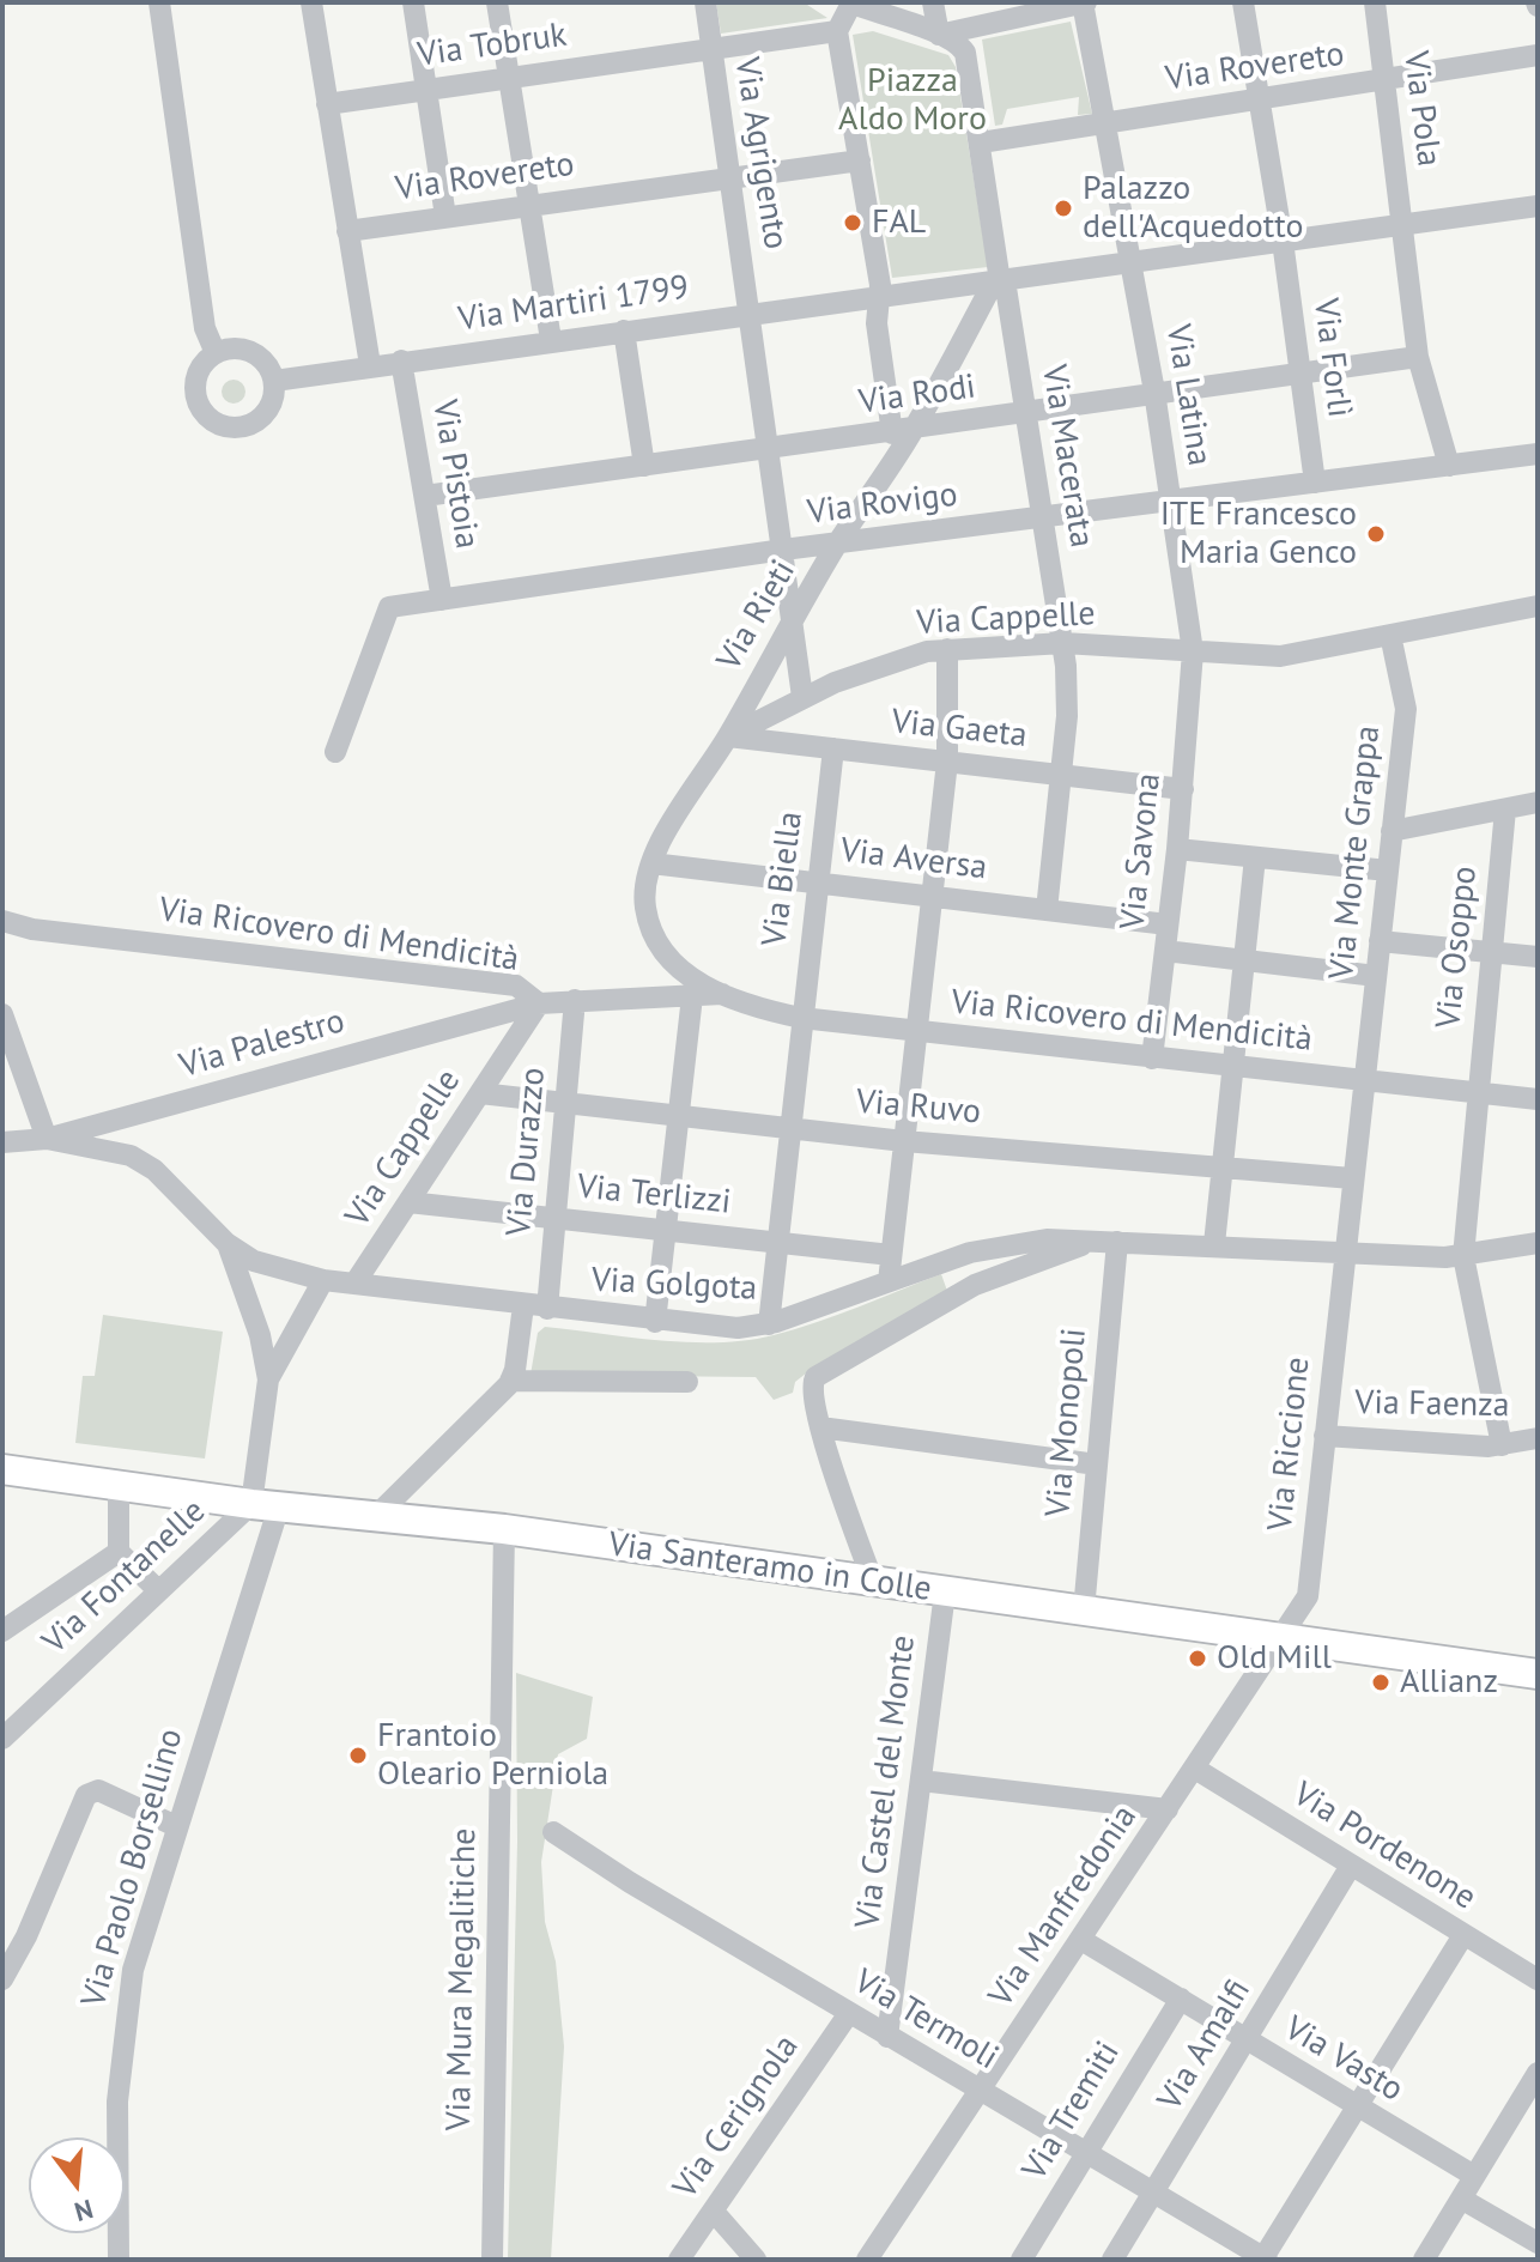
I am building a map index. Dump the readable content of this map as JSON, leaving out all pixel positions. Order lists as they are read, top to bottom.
{
  "streets": {
    "main road": ["Via Santeramo in Colle"],
    "street": [
      "Via Tobruk",
      "Via Rovereto",
      "Via Pola",
      "Via Agrigento",
      "Via Martiri 1799",
      "Via Forlì",
      "Via Rodi",
      "Via Latina",
      "Via Macerata",
      "Via Pistoia",
      "Via Rovigo",
      "Via Rieti",
      "Via Cappelle",
      "Via Gaeta",
      "Via Savona",
      "Via Monte Grappa",
      "Via Aversa",
      "Via Biella",
      "Via Ricovero di Mendicità",
      "Via Osoppo",
      "Via Palestro",
      "Via Ruvo",
      "Via Durazzo",
      "Via Terlizzi",
      "Via Golgota",
      "Via Faenza",
      "Via Monopoli",
      "Via Riccione",
      "Via Fontanelle",
      "Via Castel del Monte",
      "Via Pordenone",
      "Via Paolo Borsellino",
      "Via Manfredonia",
      "Via Mura Megalitiche",
      "Via Termoli",
      "Via Amalfi",
      "Via Vasto",
      "Via Tremiti",
      "Via Cerignola"
    ]
  },
  "crossings": [
    ["Via Tobruk", "Via Agrigento"],
    ["Via Rovereto", "Via Pola"],
    ["Via Rovereto", "Via Agrigento"],
    ["Via Rovereto", "Via Forlì"],
    ["Via Rovereto", "Via Latina"],
    ["Via Pola", "Via Martiri 1799"],
    ["Via Pola", "Via Rodi"],
    ["Via Pola", "Via Rovigo"],
    ["Via Agrigento", "Via Martiri 1799"],
    ["Via Agrigento", "Via Rodi"],
    ["Via Agrigento", "Via Rovigo"],
    ["Via Agrigento", "Via Rieti"],
    ["Via Agrigento", "Via Cappelle"],
    ["Via Martiri 1799", "Via Forlì"],
    ["Via Martiri 1799", "Via Latina"],
    ["Via Martiri 1799", "Via Macerata"],
    ["Via Martiri 1799", "Via Pistoia"],
    ["Via Martiri 1799", "Via Rieti"],
    ["Via Forlì", "Via Rodi"],
    ["Via Forlì", "Via Rovigo"],
    ["Via Rodi", "Via Latina"],
    ["Via Rodi", "Via Macerata"],
    ["Via Rodi", "Via Pistoia"],
    ["Via Rodi", "Via Rieti"],
    ["Via Latina", "Via Rovigo"],
    ["Via Latina", "Via Cappelle"],
    ["Via Latina", "Via Savona"],
    ["Via Macerata", "Via Rovigo"],
    ["Via Macerata", "Via Rieti"],
    ["Via Macerata", "Via Cappelle"],
    ["Via Macerata", "Via Gaeta"],
    ["Via Macerata", "Via Aversa"],
    ["Via Pistoia", "Via Rovigo"],
    ["Via Rovigo", "Via Rieti"],
    ["Via Rieti", "Via Cappelle"],
    ["Via Rieti", "Via Gaeta"],
    ["Via Cappelle", "Via Gaeta"],
    ["Via Cappelle", "Via Savona"],
    ["Via Cappelle", "Via Monte Grappa"],
    ["Via Cappelle", "Via Aversa"],
    ["Via Cappelle", "Via Ricovero di Mendicità"],
    ["Via Cappelle", "Via Palestro"],
    ["Via Cappelle", "Via Ruvo"],
    ["Via Cappelle", "Via Terlizzi"],
    ["Via Cappelle", "Via Golgota"],
    ["Via Gaeta", "Via Savona"],
    ["Via Gaeta", "Via Biella"],
    ["Via Savona", "Via Aversa"],
    ["Via Savona", "Via Ricovero di Mendicità"],
    ["Via Monte Grappa", "Via Ricovero di Mendicità"],
    ["Via Monte Grappa", "Via Ruvo"],
    ["Via Monte Grappa", "Via Riccione"],
    ["Via Aversa", "Via Biella"],
    ["Via Biella", "Via Ricovero di Mendicità"],
    ["Via Biella", "Via Ruvo"],
    ["Via Biella", "Via Terlizzi"],
    ["Via Biella", "Via Golgota"],
    ["Via Ricovero di Mendicità", "Via Osoppo"],
    ["Via Ricovero di Mendicità", "Via Palestro"],
    ["Via Ricovero di Mendicità", "Via Durazzo"],
    ["Via Osoppo", "Via Golgota"],
    ["Via Osoppo", "Via Faenza"],
    ["Via Ruvo", "Via Durazzo"],
    ["Via Ruvo", "Via Riccione"],
    ["Via Durazzo", "Via Terlizzi"],
    ["Via Durazzo", "Via Golgota"],
    ["Via Golgota", "Via Monopoli"],
    ["Via Golgota", "Via Riccione"],
    ["Via Faenza", "Via Riccione"],
    ["Via Monopoli", "Via Santeramo in Colle"],
    ["Via Riccione", "Via Santeramo in Colle"],
    ["Via Riccione", "Via Manfredonia"],
    ["Via Santeramo in Colle", "Via Fontanelle"],
    ["Via Santeramo in Colle", "Via Castel del Monte"],
    ["Via Santeramo in Colle", "Via Paolo Borsellino"],
    ["Via Santeramo in Colle", "Via Manfredonia"],
    ["Via Santeramo in Colle", "Via Mura Megalitiche"],
    ["Via Fontanelle", "Via Paolo Borsellino"],
    ["Via Castel del Monte", "Via Termoli"],
    ["Via Pordenone", "Via Manfredonia"],
    ["Via Pordenone", "Via Amalfi"],
    ["Via Manfredonia", "Via Termoli"],
    ["Via Manfredonia", "Via Vasto"],
    ["Via Termoli", "Via Amalfi"],
    ["Via Termoli", "Via Tremiti"],
    ["Via Termoli", "Via Cerignola"],
    ["Via Amalfi", "Via Vasto"],
    ["Via Vasto", "Via Tremiti"]
  ],
  "parks": ["Piazza Aldo Moro"],
  "places": [
    "Palazzo dell'Acquedotto",
    "FAL",
    "ITE Francesco Maria Genco",
    "Old Mill",
    "Allianz",
    "Frantoio Oleario Perniola"
  ],
  "north": "bottom"
}
